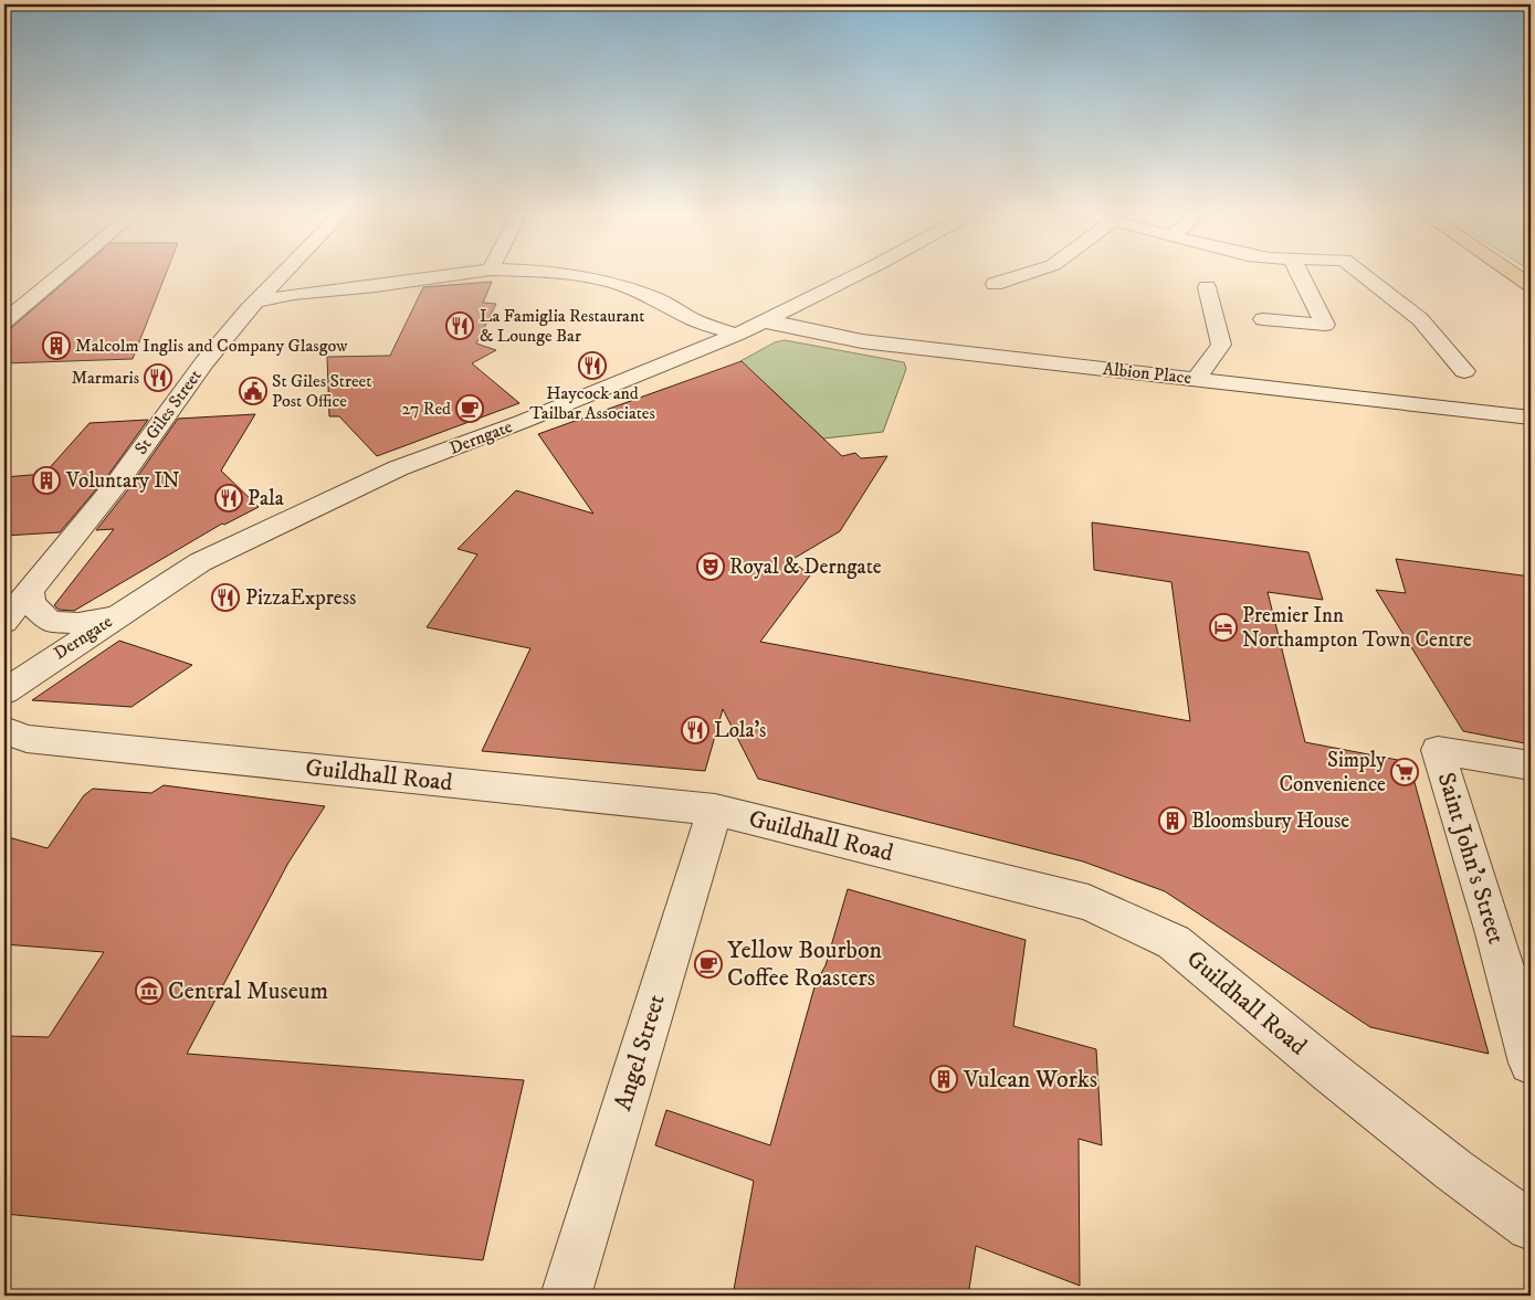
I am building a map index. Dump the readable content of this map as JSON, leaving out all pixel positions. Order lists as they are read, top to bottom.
{
  "streets": {
    "street": [
      "Albion Place",
      "St Giles Street",
      "Derngate",
      "Guildhall Road",
      "Saint John's Street",
      "Angel Street"
    ]
  },
  "crossings": [
    ["Albion Place", "Derngate"],
    ["Guildhall Road", "Angel Street"]
  ],
  "places": {
    "restaurant": [
      "La Famiglia Restaurant & Lounge Bar",
      "Haycock and Tailbar Associates",
      "Marmaris",
      "Pala",
      "PizzaExpress",
      "Lola's"
    ],
    "building": [
      "Malcolm Inglis and Company Glasgow",
      "Voluntary IN",
      "Bloomsbury House",
      "Vulcan Works"
    ],
    "public building": ["St Giles Street Post Office"],
    "cafe": ["27 Red", "Yellow Bourbon Coffee Roasters"],
    "theatre": ["Royal & Derngate"],
    "hotel": ["Premier Inn Northampton Town Centre"],
    "supermarket": ["Simply Convenience"],
    "museum": ["Central Museum"]
  }
}
